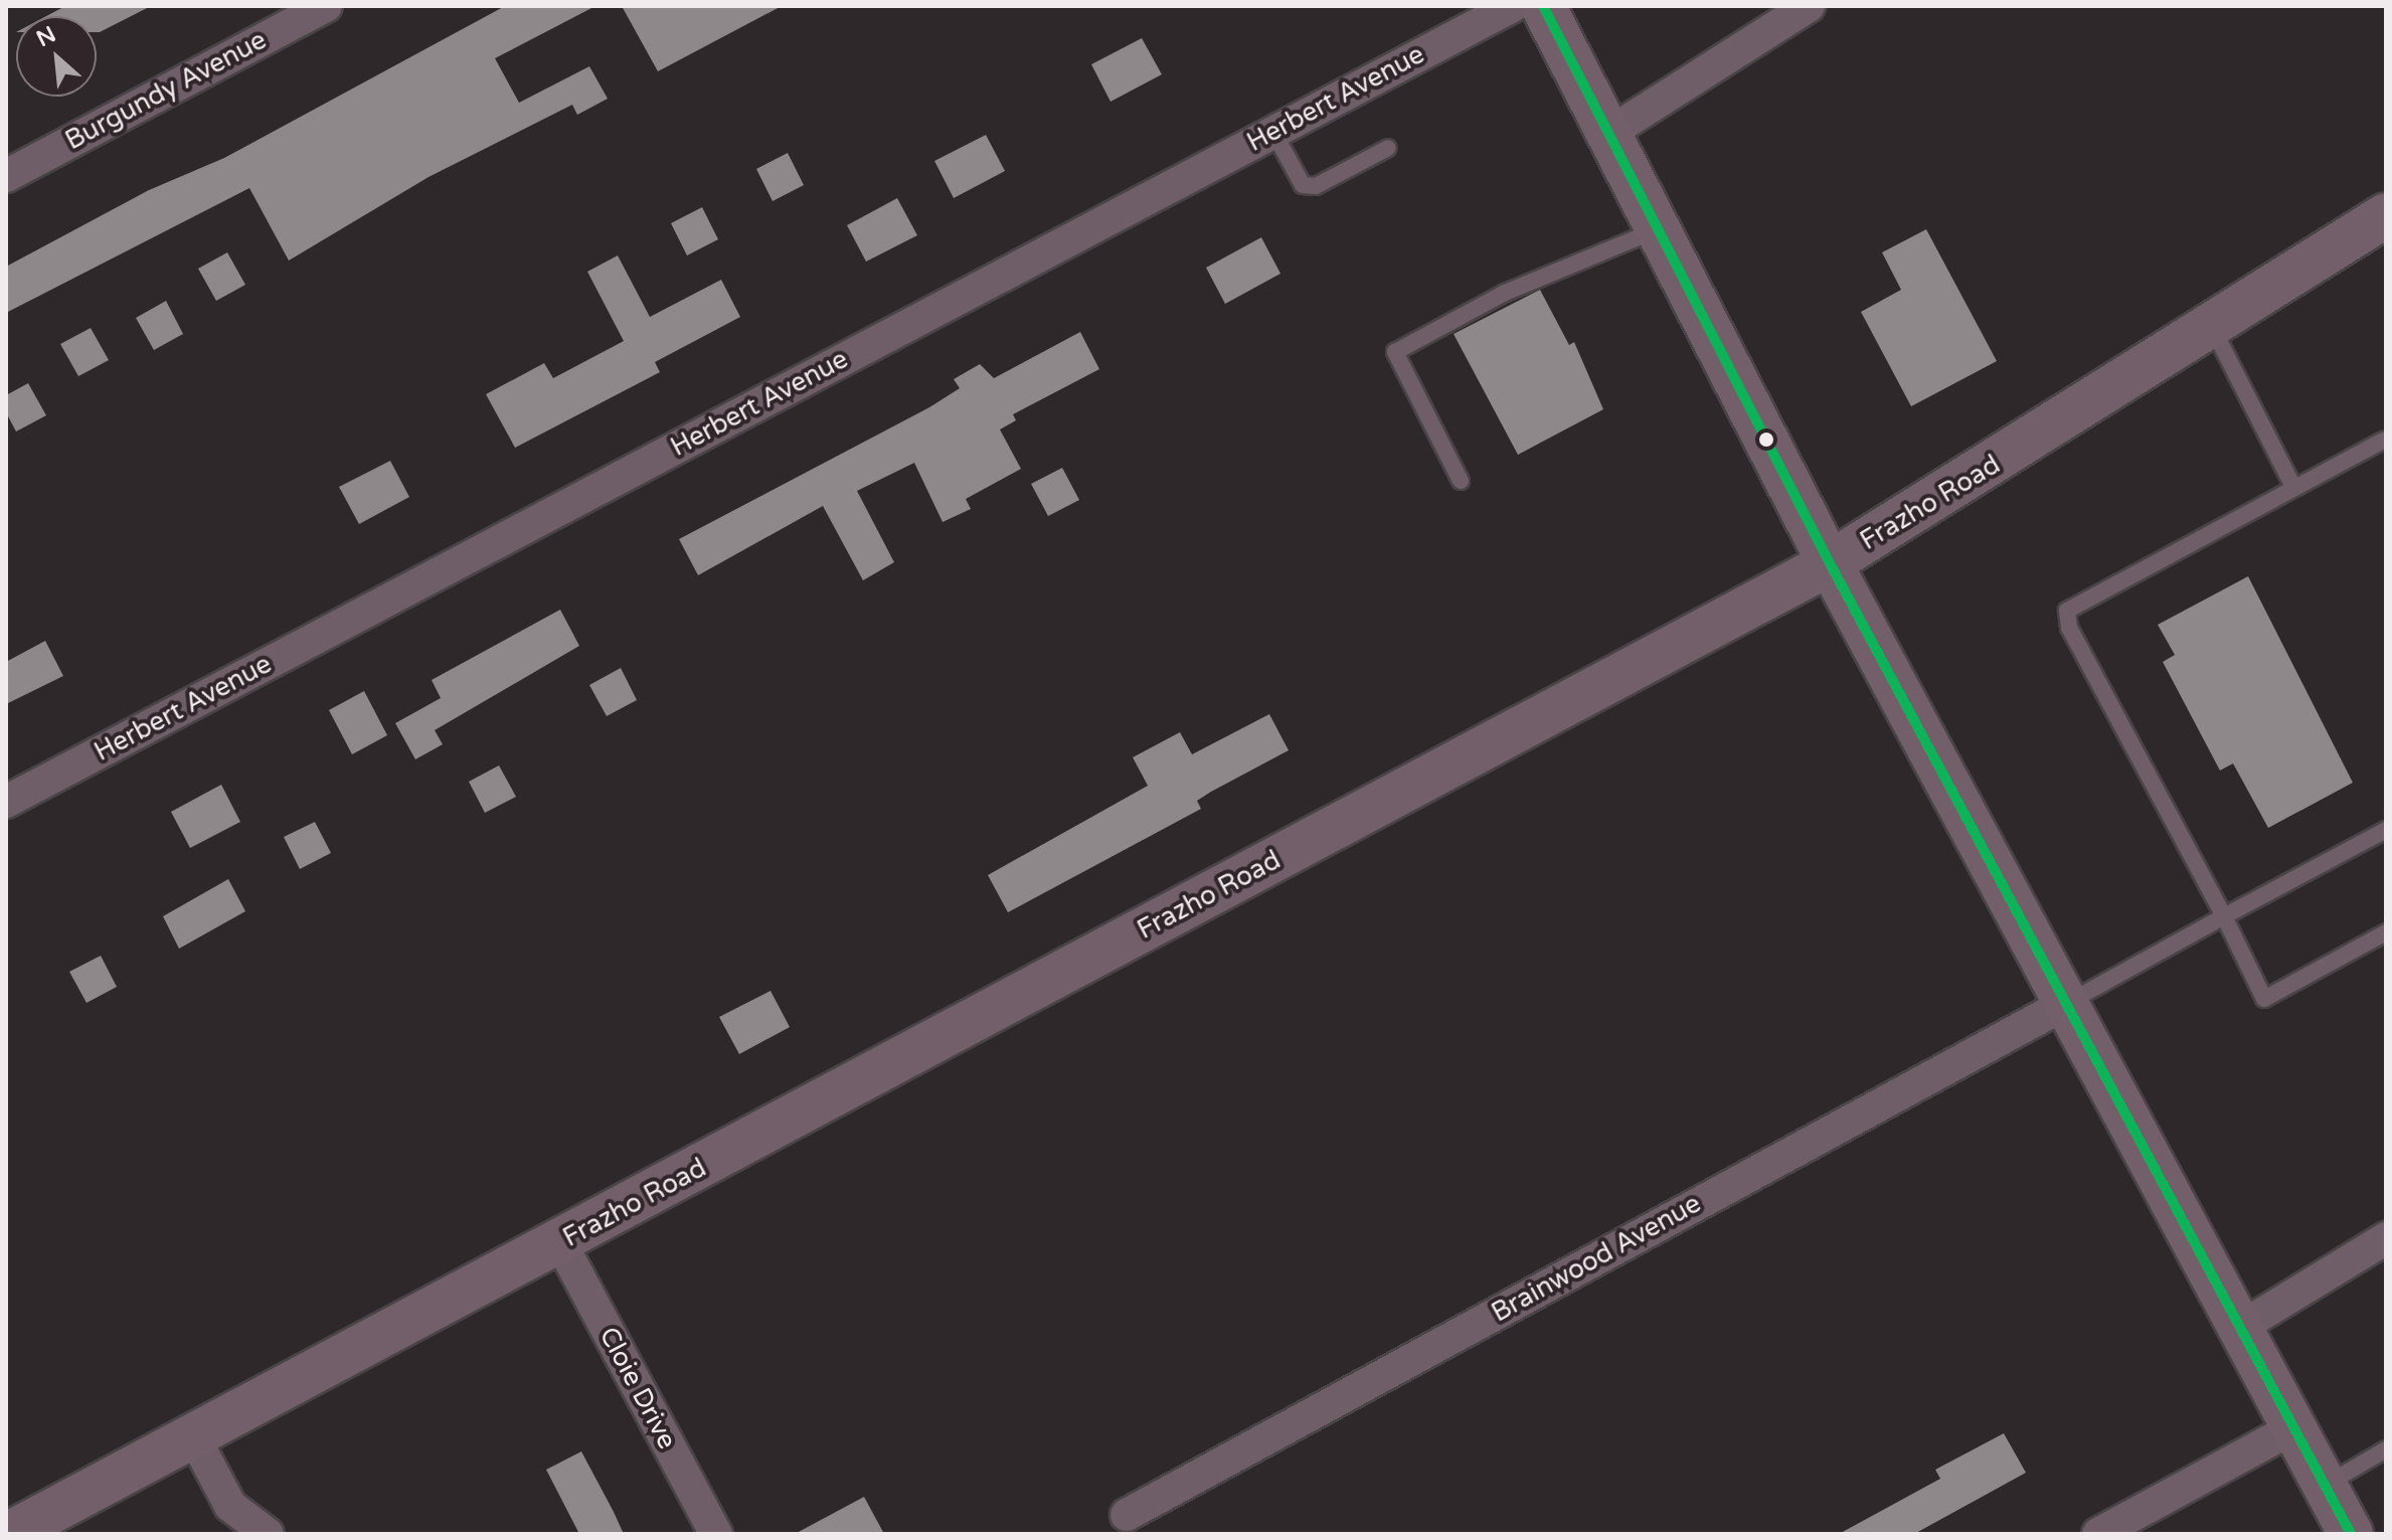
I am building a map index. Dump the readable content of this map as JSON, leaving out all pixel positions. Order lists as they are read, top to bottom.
{
  "streets": {
    "street": [
      "Burgundy Avenue",
      "Herbert Avenue",
      "Frazho Road",
      "Brainwood Avenue",
      "Cloie Drive"
    ]
  },
  "crossings": [
    ["Frazho Road", "Cloie Drive"]
  ],
  "north": "top left"
}
